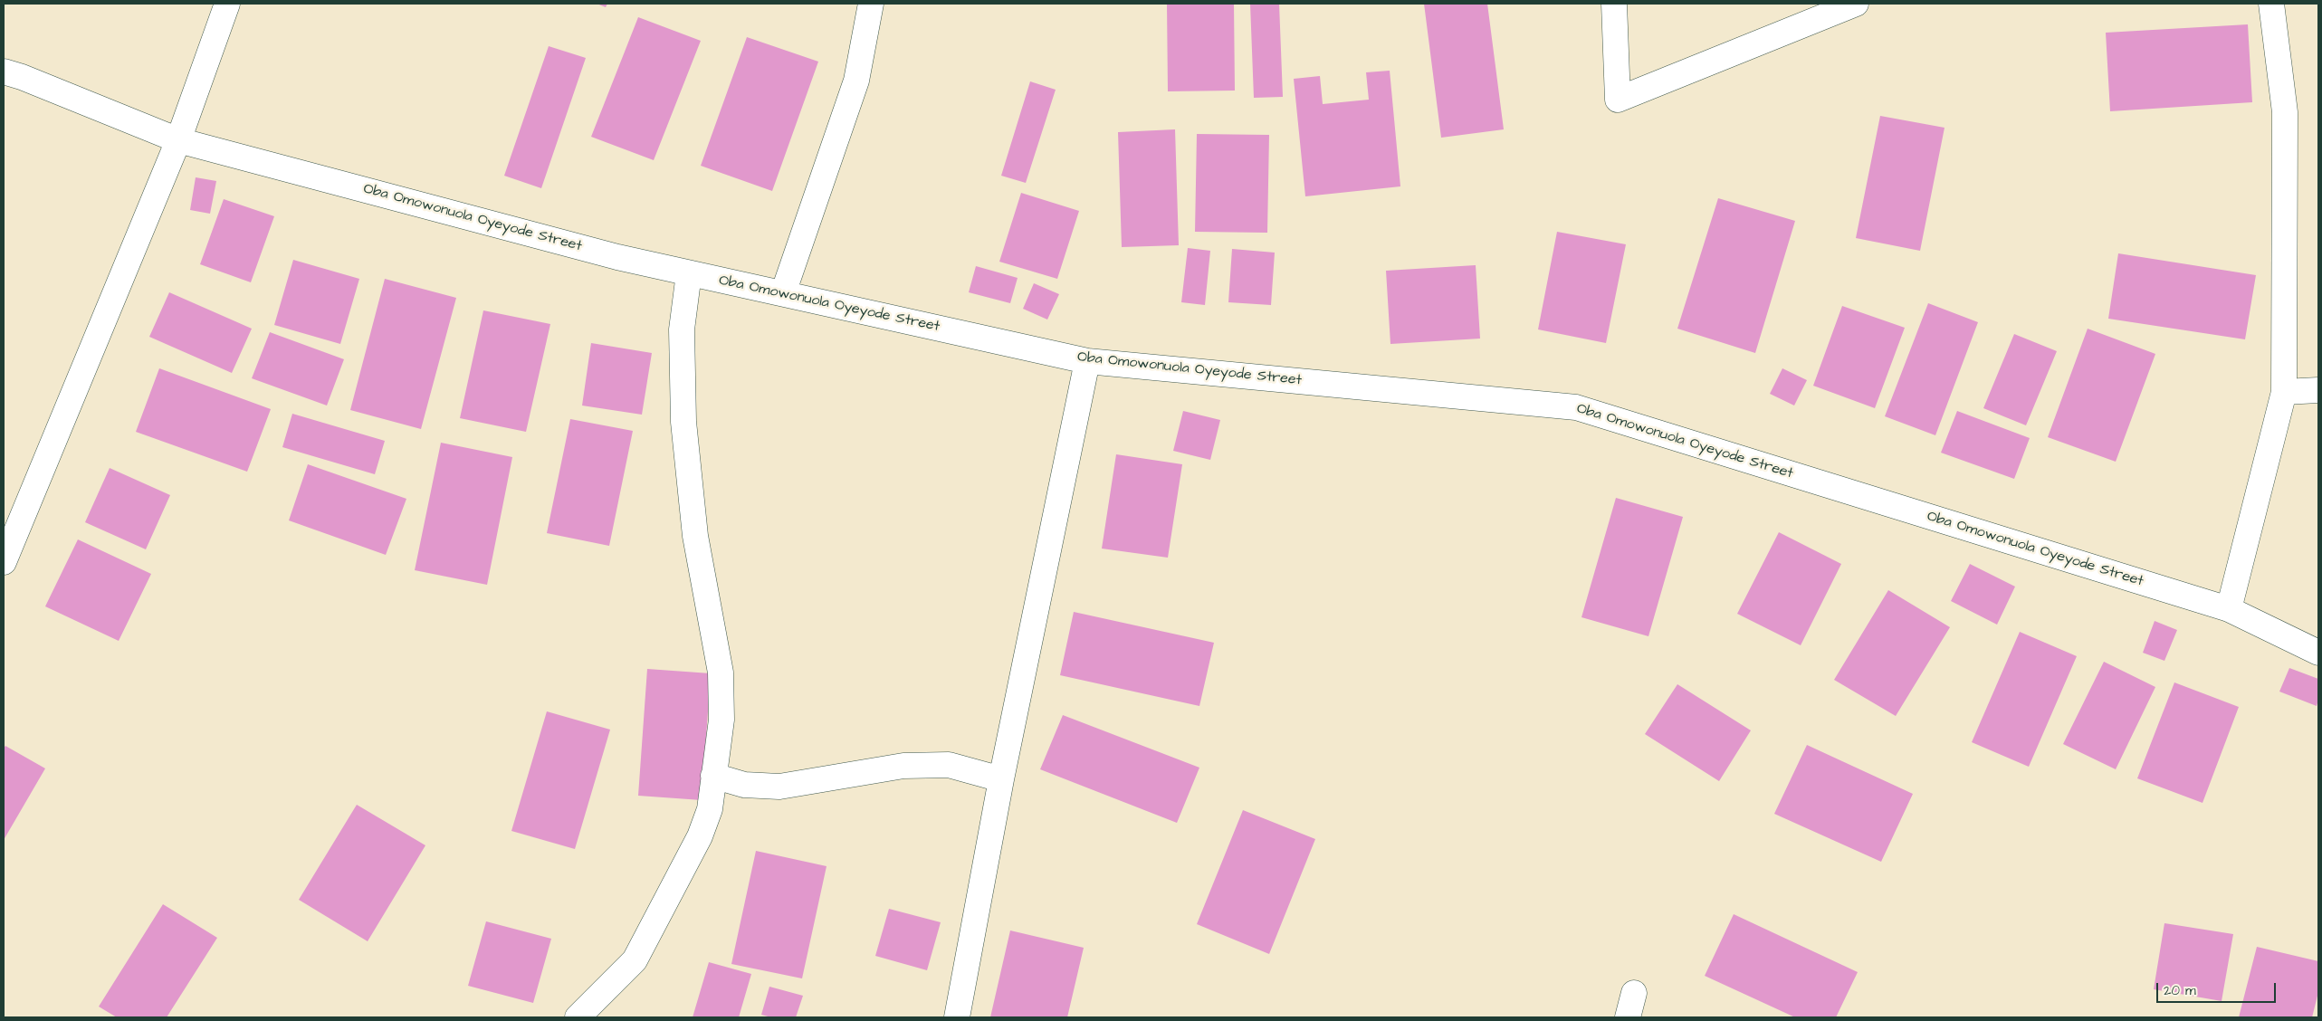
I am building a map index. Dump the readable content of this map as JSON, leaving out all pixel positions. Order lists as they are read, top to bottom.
{
  "streets": {
    "street": ["Oba Omowonuola Oyeyode Street"]
  },
  "scale_bar": "20 m"
}
